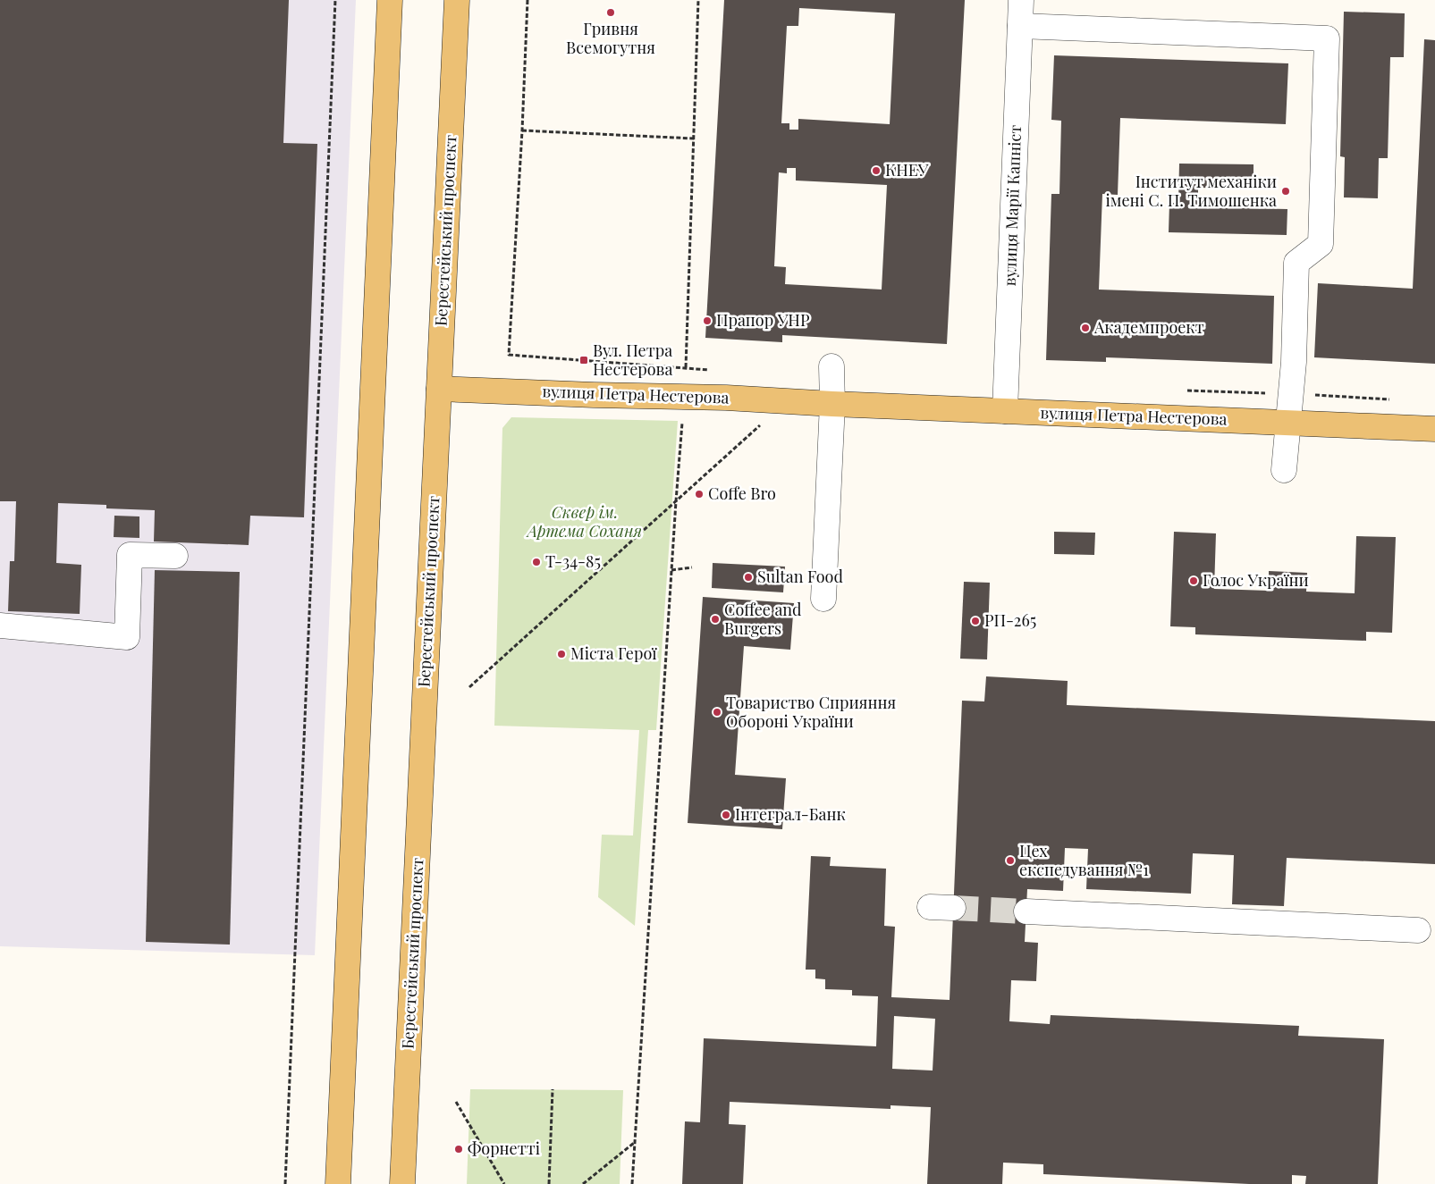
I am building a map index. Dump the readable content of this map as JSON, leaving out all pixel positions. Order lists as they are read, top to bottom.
{
  "streets": {
    "main road": ["Берестейський проспект", "вулиця Петра Нестерова"],
    "street": ["вулиця Марії Капніст"]
  },
  "crossings": [
    ["вулиця Марії Капніст", "вулиця Петра Нестерова"],
    ["Берестейський проспект", "вулиця Петра Нестерова"]
  ],
  "parks": ["Сквер ім. Артема Соханя"],
  "places": {
    "other": [
      "Гривня Всемогутня",
      "КНЕУ",
      "Інститут механіки імені С. П. Тимошенка",
      "Прапор УНР",
      "Академпроект",
      "Coffe Bro",
      "Т-34-85",
      "Sultan Food",
      "Голос України",
      "Coffee and Burgers",
      "РП-265",
      "Міста Герої",
      "Товариство Сприяння Обороні України",
      "Інтеграл-Банк",
      "Цех експедування №1",
      "Форнетті"
    ],
    "transit": ["Вул. Петра Нестерова"]
  }
}
